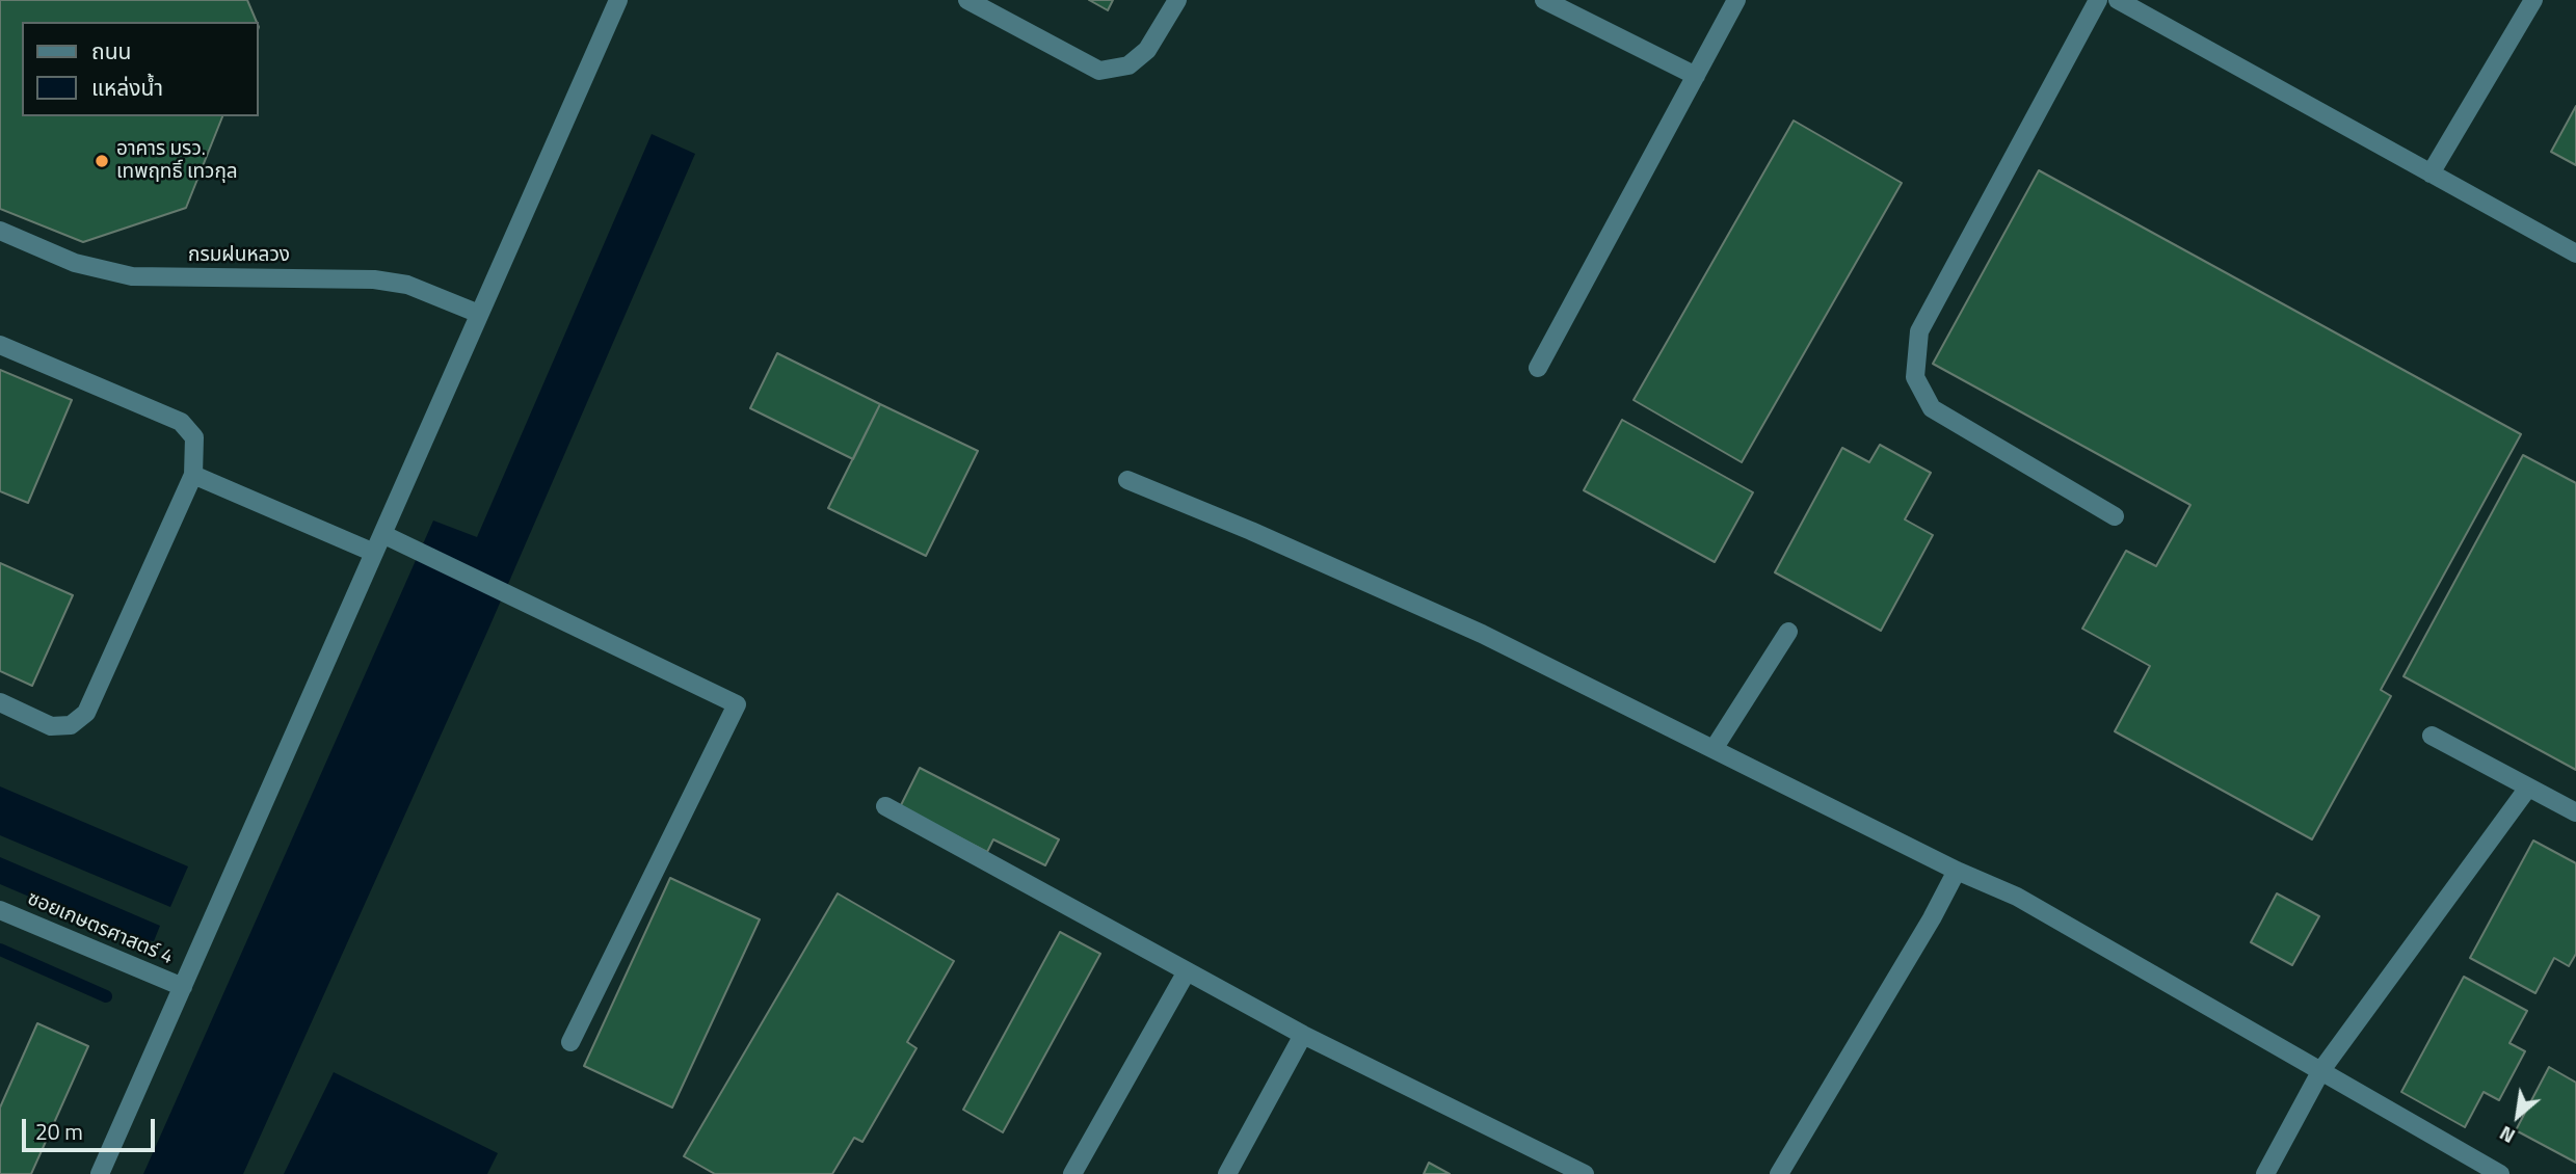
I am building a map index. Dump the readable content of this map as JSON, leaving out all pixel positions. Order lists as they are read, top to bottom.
{
  "streets": {
    "lane": ["กรมฝนหลวง", "ซอยเกษตรศาสตร์ 4"]
  },
  "places": ["อาคาร มรว. เทพฤทธิ์ เทวกุล"],
  "legend": ["ถนน", "แหล่งน้ำ"],
  "scale_bar": "20 m",
  "north": "bottom left"
}
